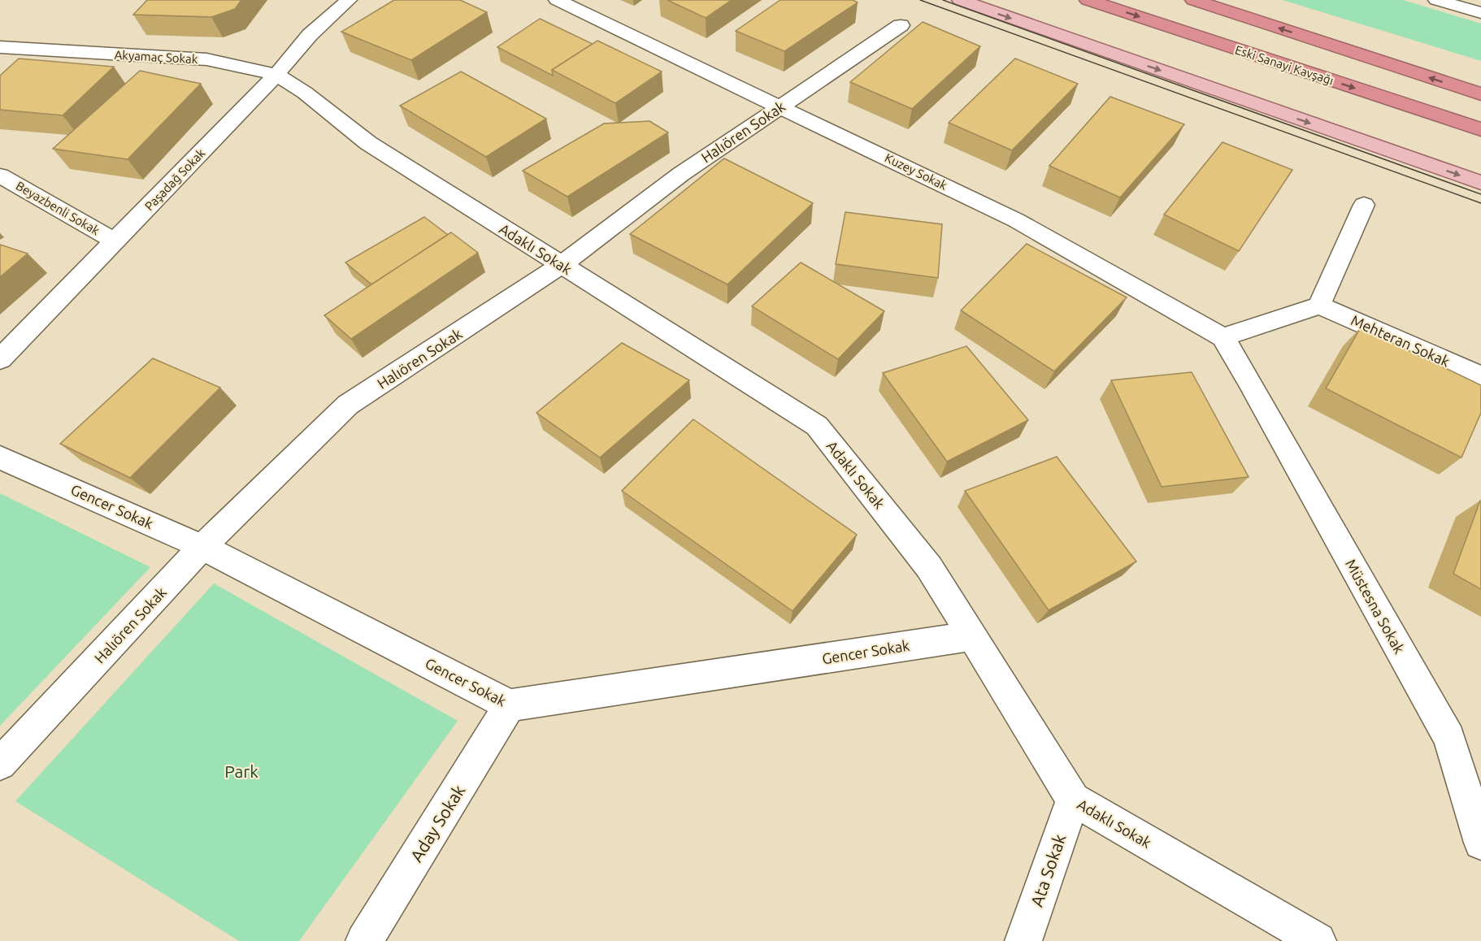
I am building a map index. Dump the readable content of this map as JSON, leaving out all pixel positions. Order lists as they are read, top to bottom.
{
  "streets": {
    "highway": ["Eski Sanayi Kavşağı"],
    "street": [
      "Akyamaç Sokak",
      "Halıören Sokak",
      "Kuzey Sokak",
      "Paşadağ Sokak",
      "Beyazbenli Sokak",
      "Adaklı Sokak",
      "Mehteran Sokak",
      "Gencer Sokak",
      "Müstesna Sokak",
      "Aday Sokak",
      "Ata Sokak"
    ]
  },
  "crossings": [
    ["Akyamaç Sokak", "Paşadağ Sokak"],
    ["Akyamaç Sokak", "Adaklı Sokak"],
    ["Halıören Sokak", "Kuzey Sokak"],
    ["Halıören Sokak", "Adaklı Sokak"],
    ["Halıören Sokak", "Gencer Sokak"],
    ["Kuzey Sokak", "Müstesna Sokak"],
    ["Paşadağ Sokak", "Beyazbenli Sokak"],
    ["Adaklı Sokak", "Gencer Sokak"],
    ["Adaklı Sokak", "Ata Sokak"],
    ["Gencer Sokak", "Aday Sokak"]
  ],
  "parks": ["Park"]
}
